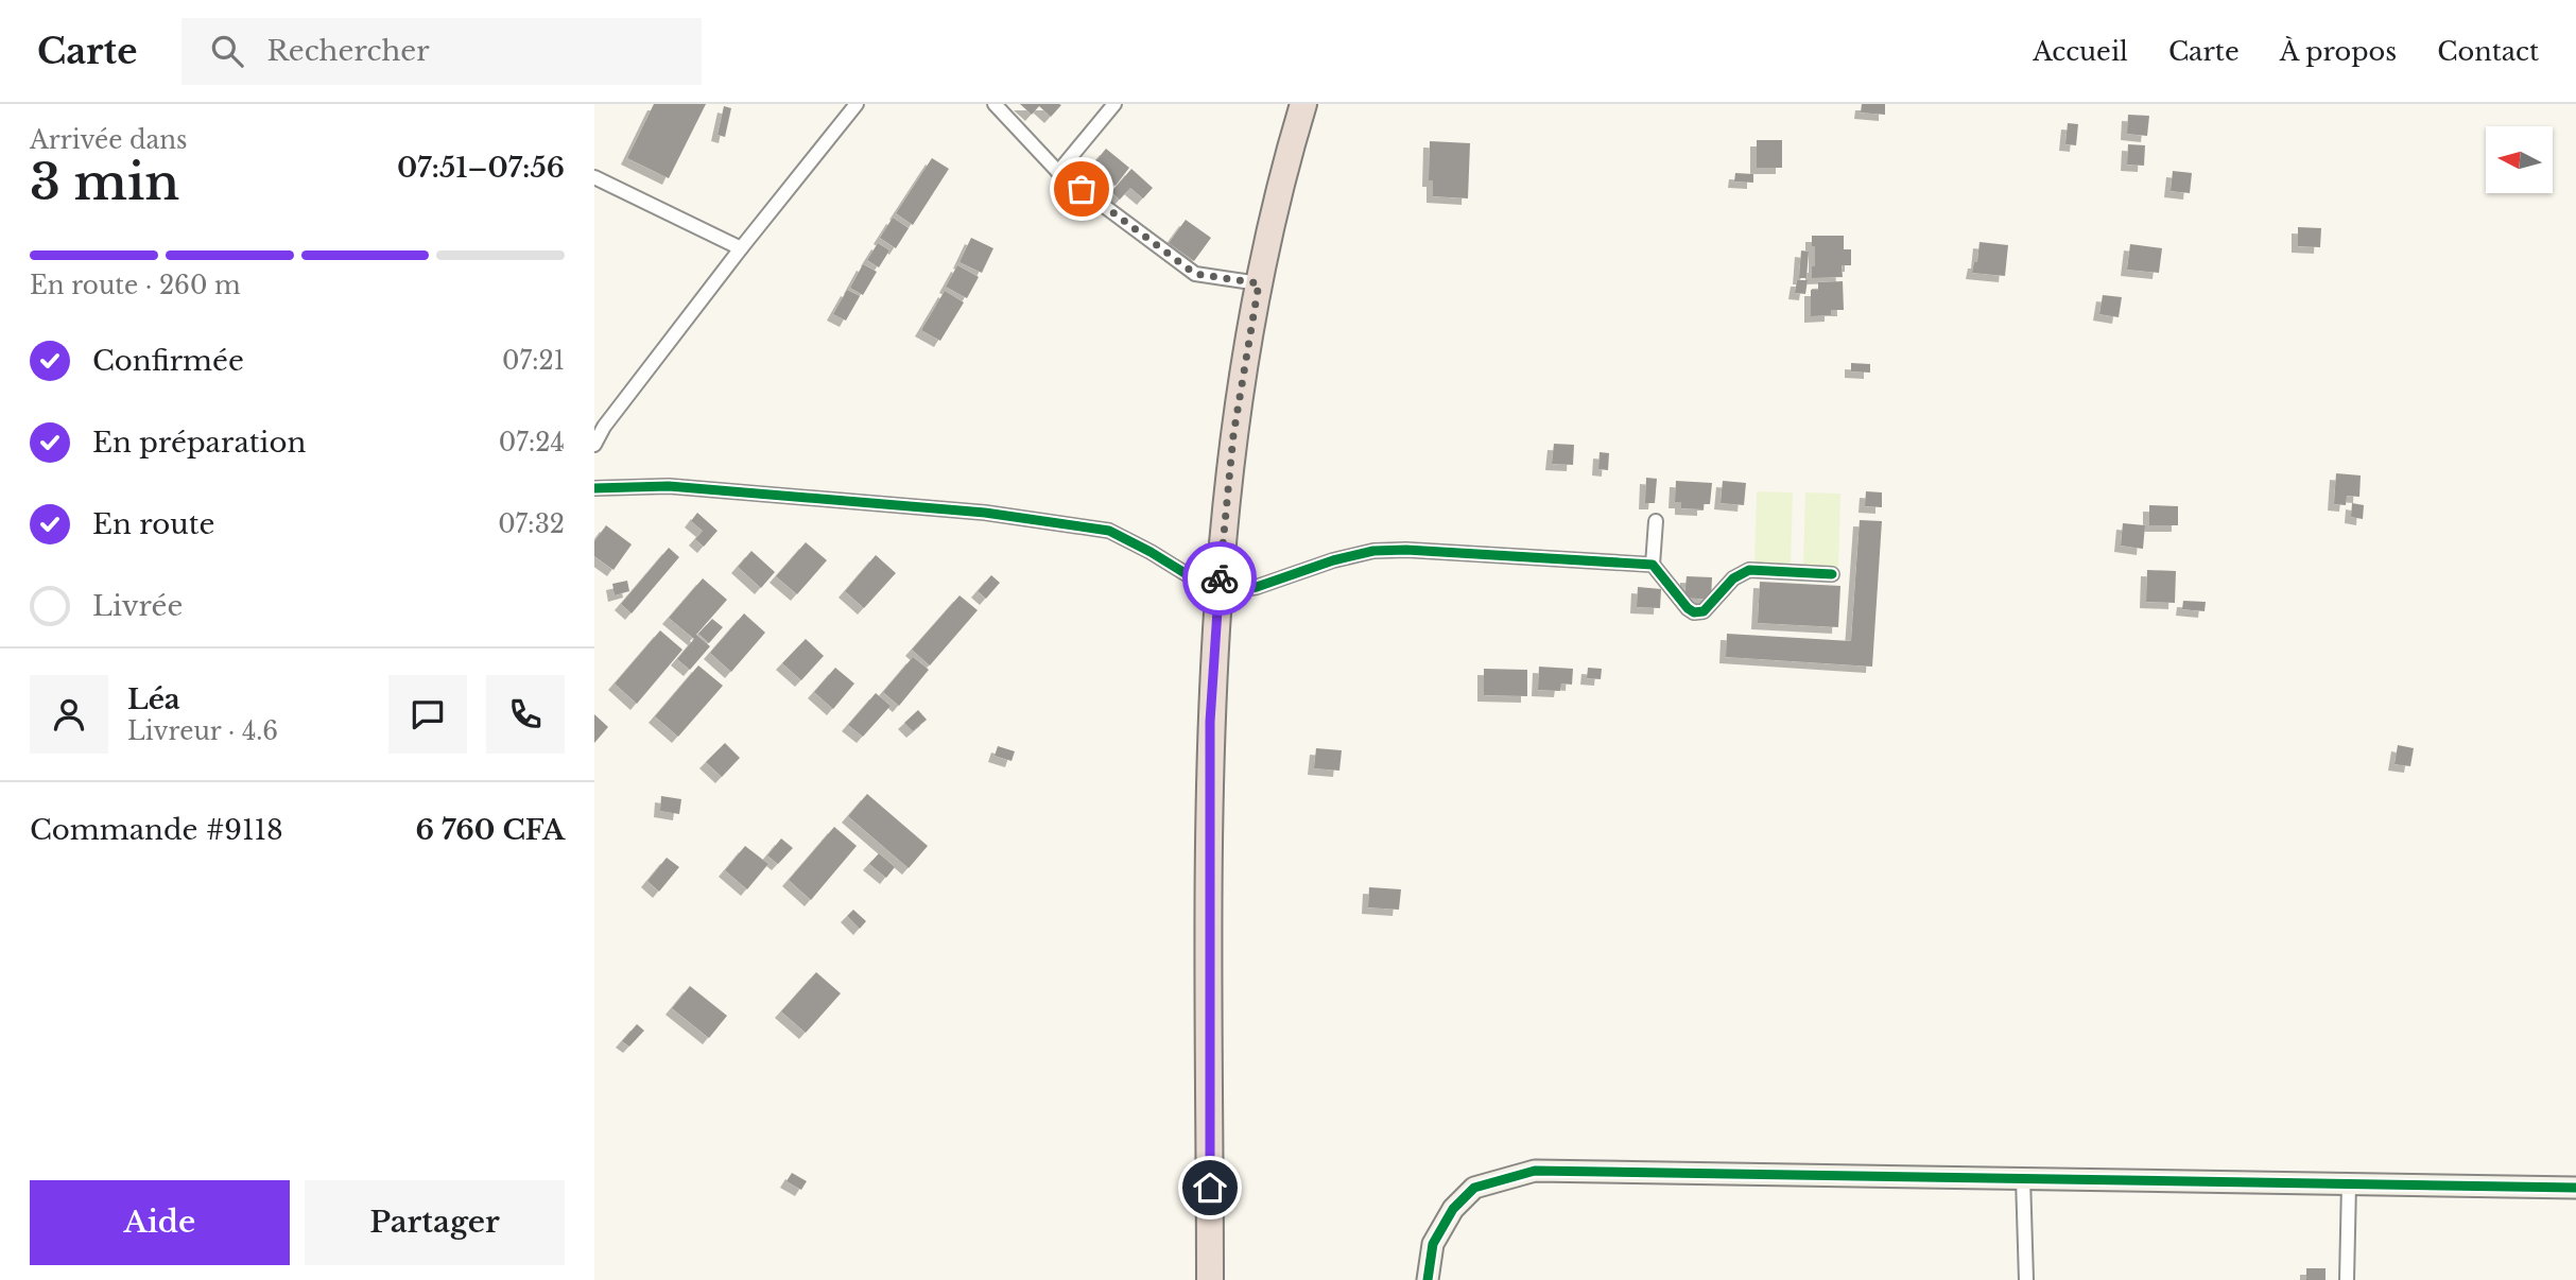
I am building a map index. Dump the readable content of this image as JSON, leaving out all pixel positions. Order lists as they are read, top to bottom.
{
  "north": "left",
  "page": {
    "header": "Carte",
    "search": "Rechercher",
    "nav": [
      "Accueil",
      "Carte",
      "À propos",
      "Contact"
    ],
    "heading": ["3 min", "Arrivée dans", "07:51–07:56"],
    "panel": [
      "Léa",
      "Livreur · 4.6",
      "Commande #9118",
      "6 760 CFA"
    ],
    "bar": "En route · 260 m",
    "list": [
      ["Confirmée", "07:21"],
      ["En préparation", "07:24"],
      ["En route", "07:32"],
      "Livrée"
    ],
    "buttons": ["Aide", "Partager"]
  }
}
